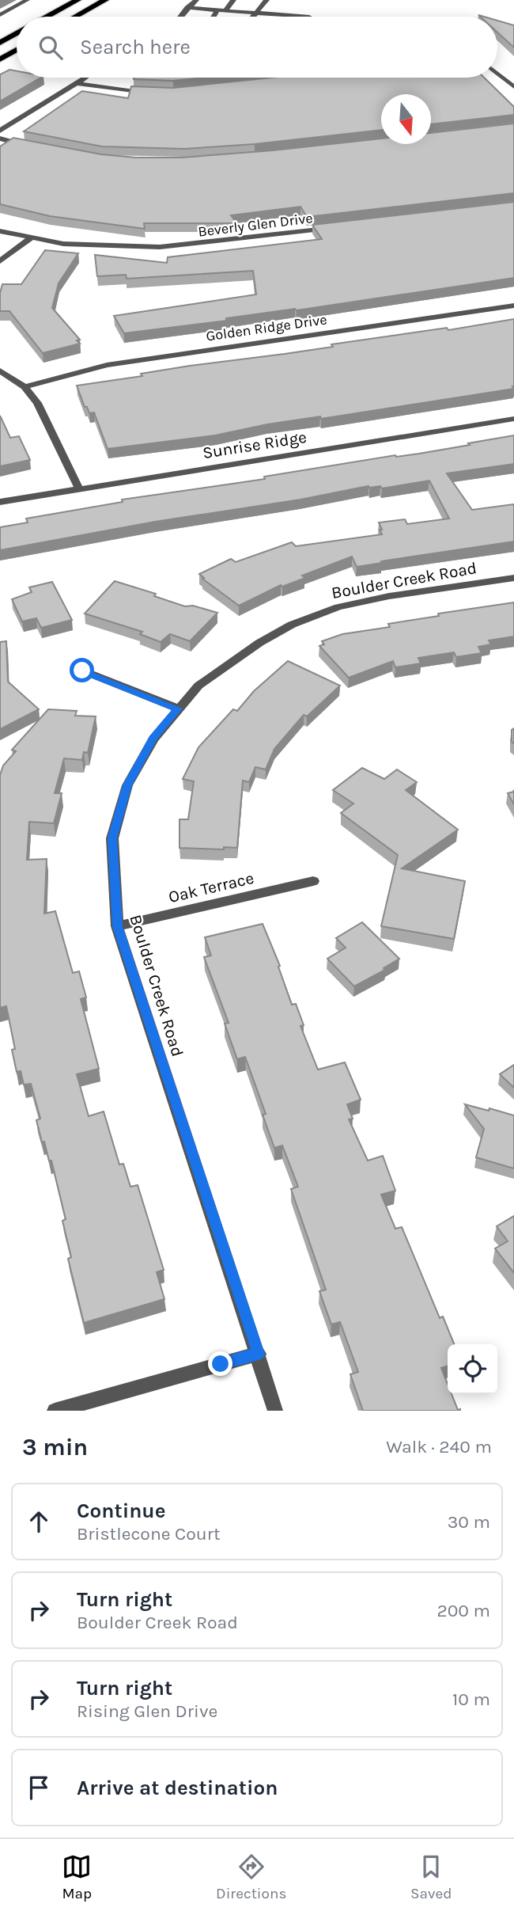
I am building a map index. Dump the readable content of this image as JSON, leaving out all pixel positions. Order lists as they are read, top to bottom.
{
  "streets": {
    "street": [
      "Beverly Glen Drive",
      "Golden Ridge Drive",
      "Sunrise Ridge",
      "Boulder Creek Road",
      "Oak Terrace"
    ]
  },
  "crossings": [
    ["Boulder Creek Road", "Oak Terrace"]
  ],
  "north": "bottom",
  "page": {
    "search": "Search here",
    "heading": ["3 min", "Walk · 240 m"],
    "list": [
      ["Continue", "Bristlecone Court", "30 m"],
      ["Turn right", "Boulder Creek Road", "200 m"],
      ["Turn right", "Rising Glen Drive", "10 m"],
      "Arrive at destination"
    ],
    "nav": ["Map", "Directions", "Saved"]
  }
}
